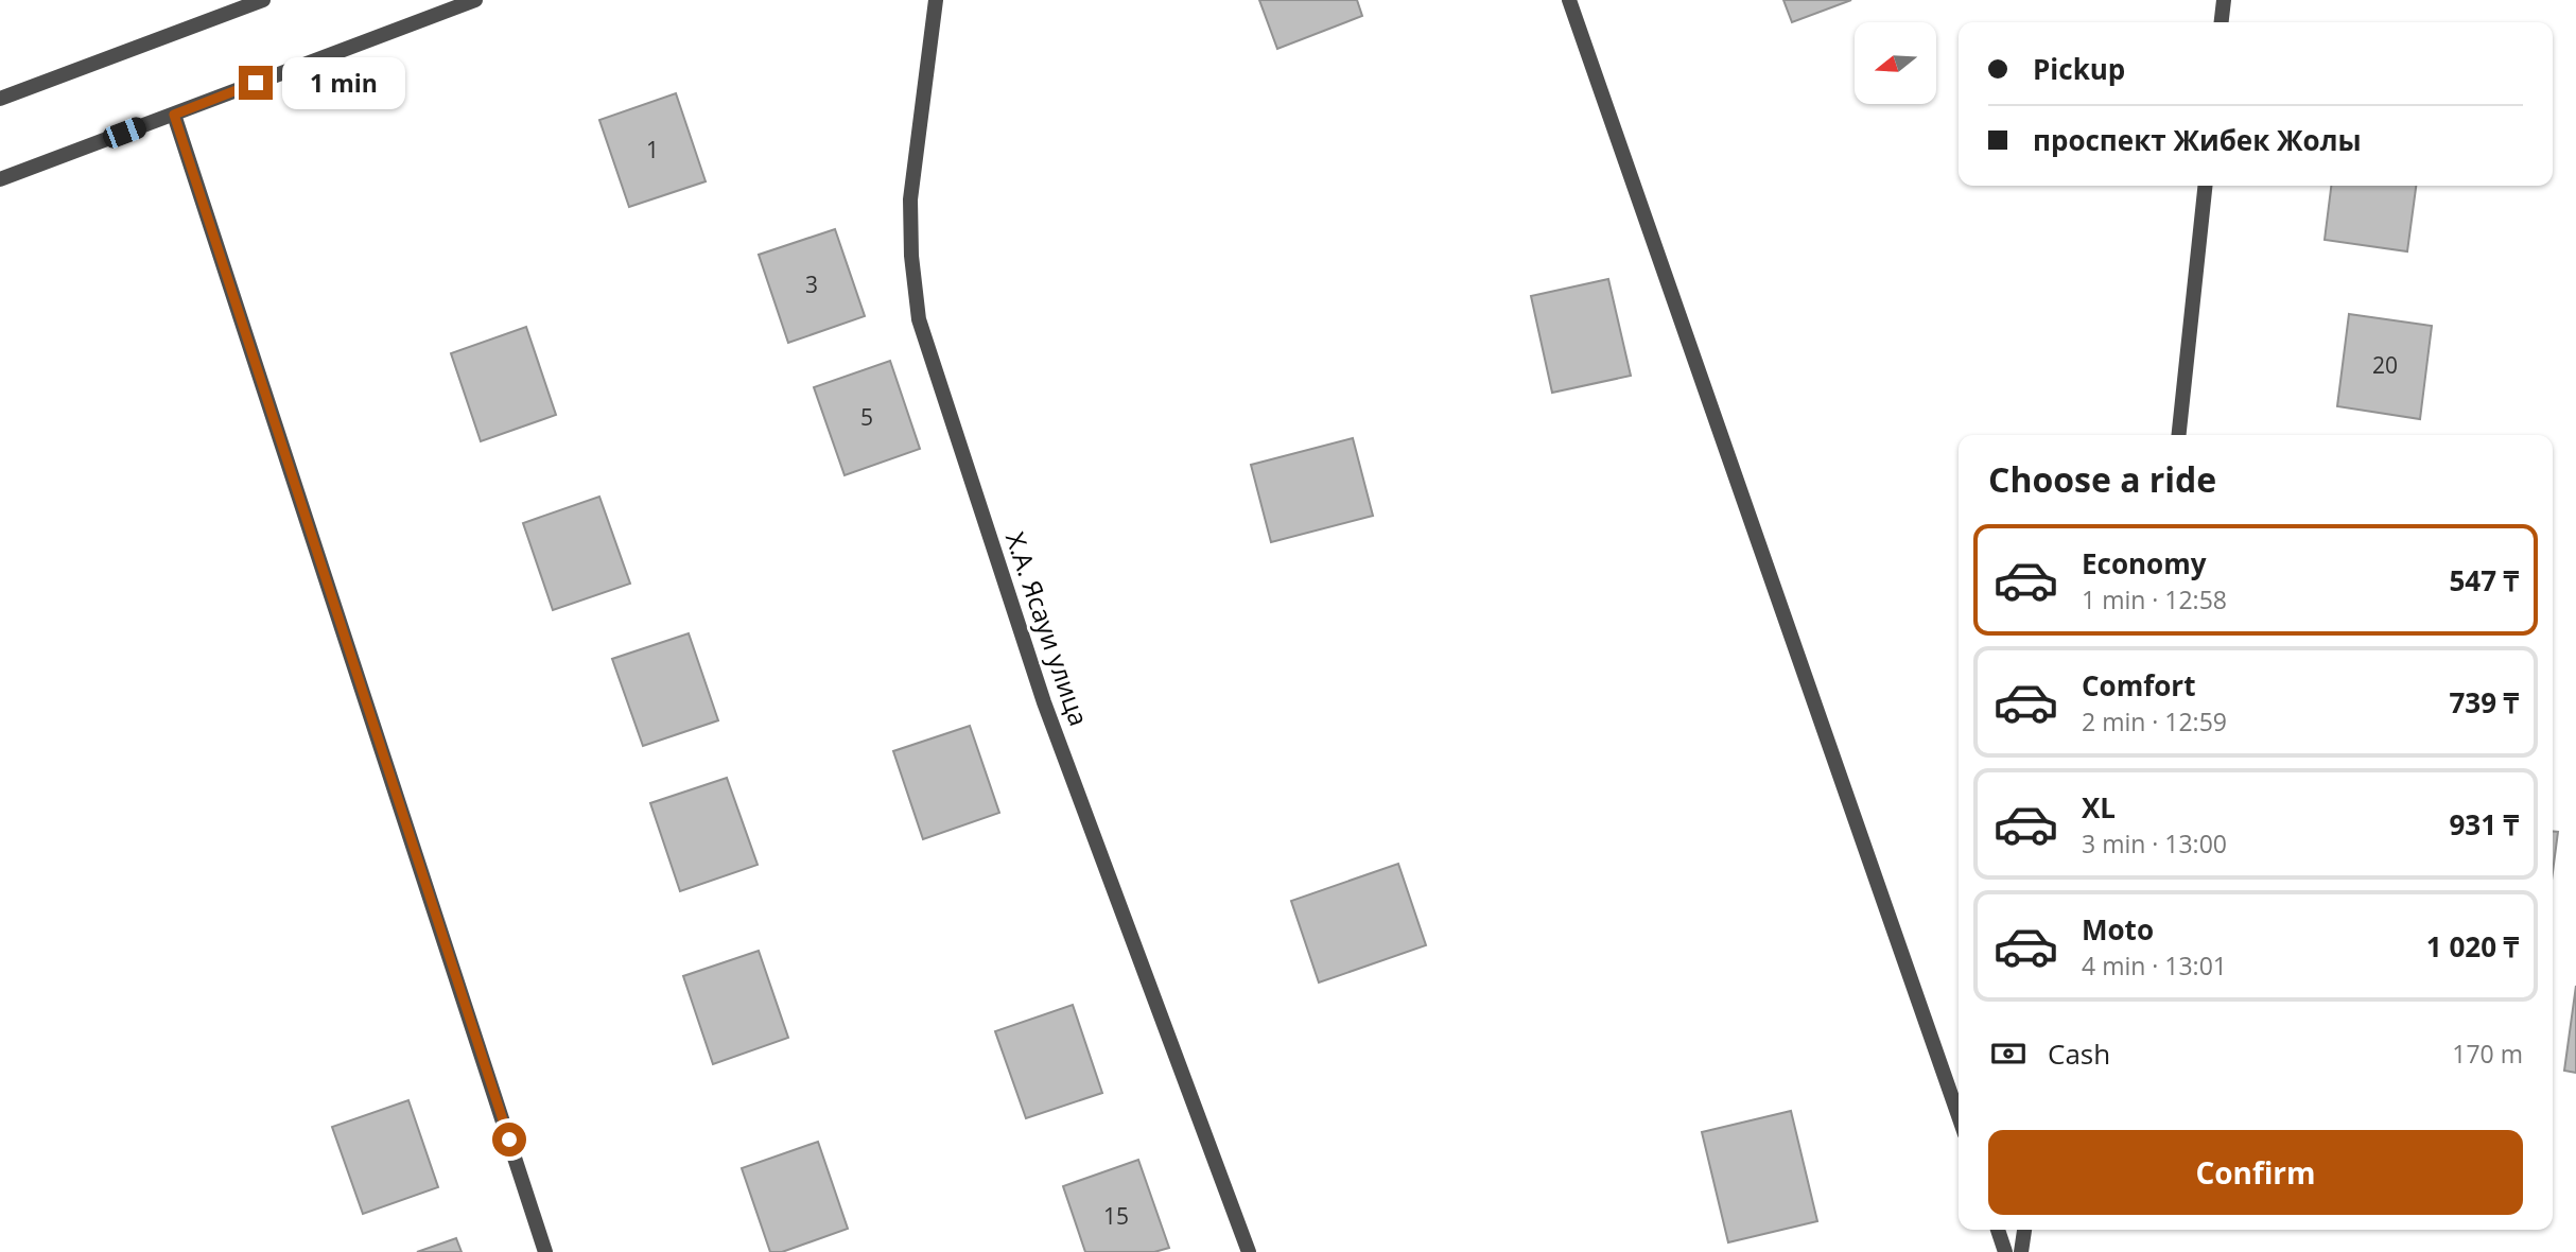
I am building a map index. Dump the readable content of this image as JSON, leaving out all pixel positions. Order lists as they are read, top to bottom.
{
  "streets": {
    "street": ["Х.А. Ясауи улица"]
  },
  "house_numbers": [
    "1",
    "3",
    "20",
    "5",
    "15"
  ],
  "north": "left",
  "page": {
    "banner": ["Pickup", "проспект Жибек Жолы"],
    "bubble": "1 min",
    "heading": "Choose a ride",
    "list": [
      {
        "name": "Economy",
        "note": "1 min · 12:58",
        "value": "547 ₸"
      },
      {
        "name": "Comfort",
        "note": "2 min · 12:59",
        "value": "739 ₸"
      },
      {
        "name": "XL",
        "note": "3 min · 13:00",
        "value": "931 ₸"
      },
      {
        "name": "Moto",
        "note": "4 min · 13:01",
        "value": "1 020 ₸"
      }
    ],
    "pay": ["Cash", "170 m"],
    "buttons": "Confirm"
  }
}
